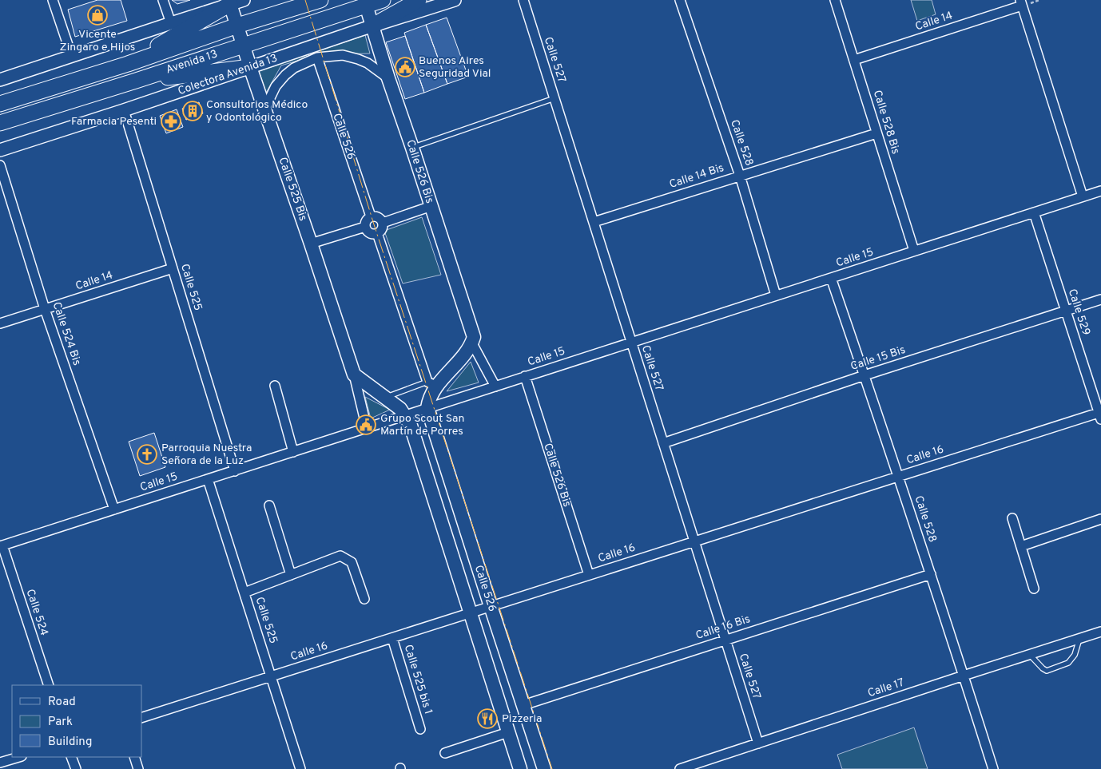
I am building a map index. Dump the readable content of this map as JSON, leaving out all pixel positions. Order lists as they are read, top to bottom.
{
  "streets": {
    "main road": [
      "Avenida 13",
      "Calle 526",
      "Calle 526 Bis",
      "Calle 525 Bis"
    ],
    "street": [
      "Calle 14",
      "Calle 527",
      "Colectora Avenida 13",
      "Calle 528 Bis",
      "Calle 528",
      "Calle 14 Bis",
      "Calle 15",
      "Calle 525",
      "Calle 529",
      "Calle 524 Bis",
      "Calle 15 Bis",
      "Calle 16",
      "Calle 524",
      "Calle 16 Bis",
      "Calle 525 bis 1",
      "Calle 17"
    ]
  },
  "crossings": [
    ["Calle 14", "Calle 528 Bis"],
    ["Calle 14", "Calle 525"],
    ["Calle 14", "Calle 524 Bis"],
    ["Calle 527", "Calle 14 Bis"],
    ["Calle 527", "Calle 15"],
    ["Calle 527", "Calle 15 Bis"],
    ["Calle 527", "Calle 16"],
    ["Calle 527", "Calle 16 Bis"],
    ["Calle 527", "Calle 17"],
    ["Avenida 13", "Calle 526 Bis"],
    ["Avenida 13", "Calle 525 Bis"],
    ["Colectora Avenida 13", "Calle 526 Bis"],
    ["Colectora Avenida 13", "Calle 525 Bis"],
    ["Colectora Avenida 13", "Calle 525"],
    ["Calle 528 Bis", "Calle 14 Bis"],
    ["Calle 528 Bis", "Calle 15"],
    ["Calle 526", "Calle 15"],
    ["Calle 526", "Calle 16"],
    ["Calle 526", "Calle 16 Bis"],
    ["Calle 528", "Calle 14 Bis"],
    ["Calle 528", "Calle 15"],
    ["Calle 528", "Calle 15 Bis"],
    ["Calle 528", "Calle 16"],
    ["Calle 528", "Calle 16 Bis"],
    ["Calle 528", "Calle 17"],
    ["Calle 526 Bis", "Calle 15"],
    ["Calle 526 Bis", "Calle 16"],
    ["Calle 525 Bis", "Calle 15"],
    ["Calle 15", "Calle 525"],
    ["Calle 15", "Calle 529"],
    ["Calle 15", "Calle 524 Bis"],
    ["Calle 15", "Calle 524"],
    ["Calle 525", "Calle 16"],
    ["Calle 529", "Calle 15 Bis"],
    ["Calle 529", "Calle 16"],
    ["Calle 16", "Calle 525 bis 1"]
  ],
  "places": {
    "shop": ["Vicente Zingaro e Hijos"],
    "public building": ["Buenos Aires Seguridad Vial", "Grupo Scout San Martín de Porres"],
    "building": ["Consultorios Médico y Odontológico"],
    "pharmacy": ["Farmacia Pesenti"],
    "church": ["Parroquia Nuestra Señora de la Luz"],
    "restaurant": ["Pizzeria"]
  },
  "legend": ["Road", "Park", "Building"]
}
